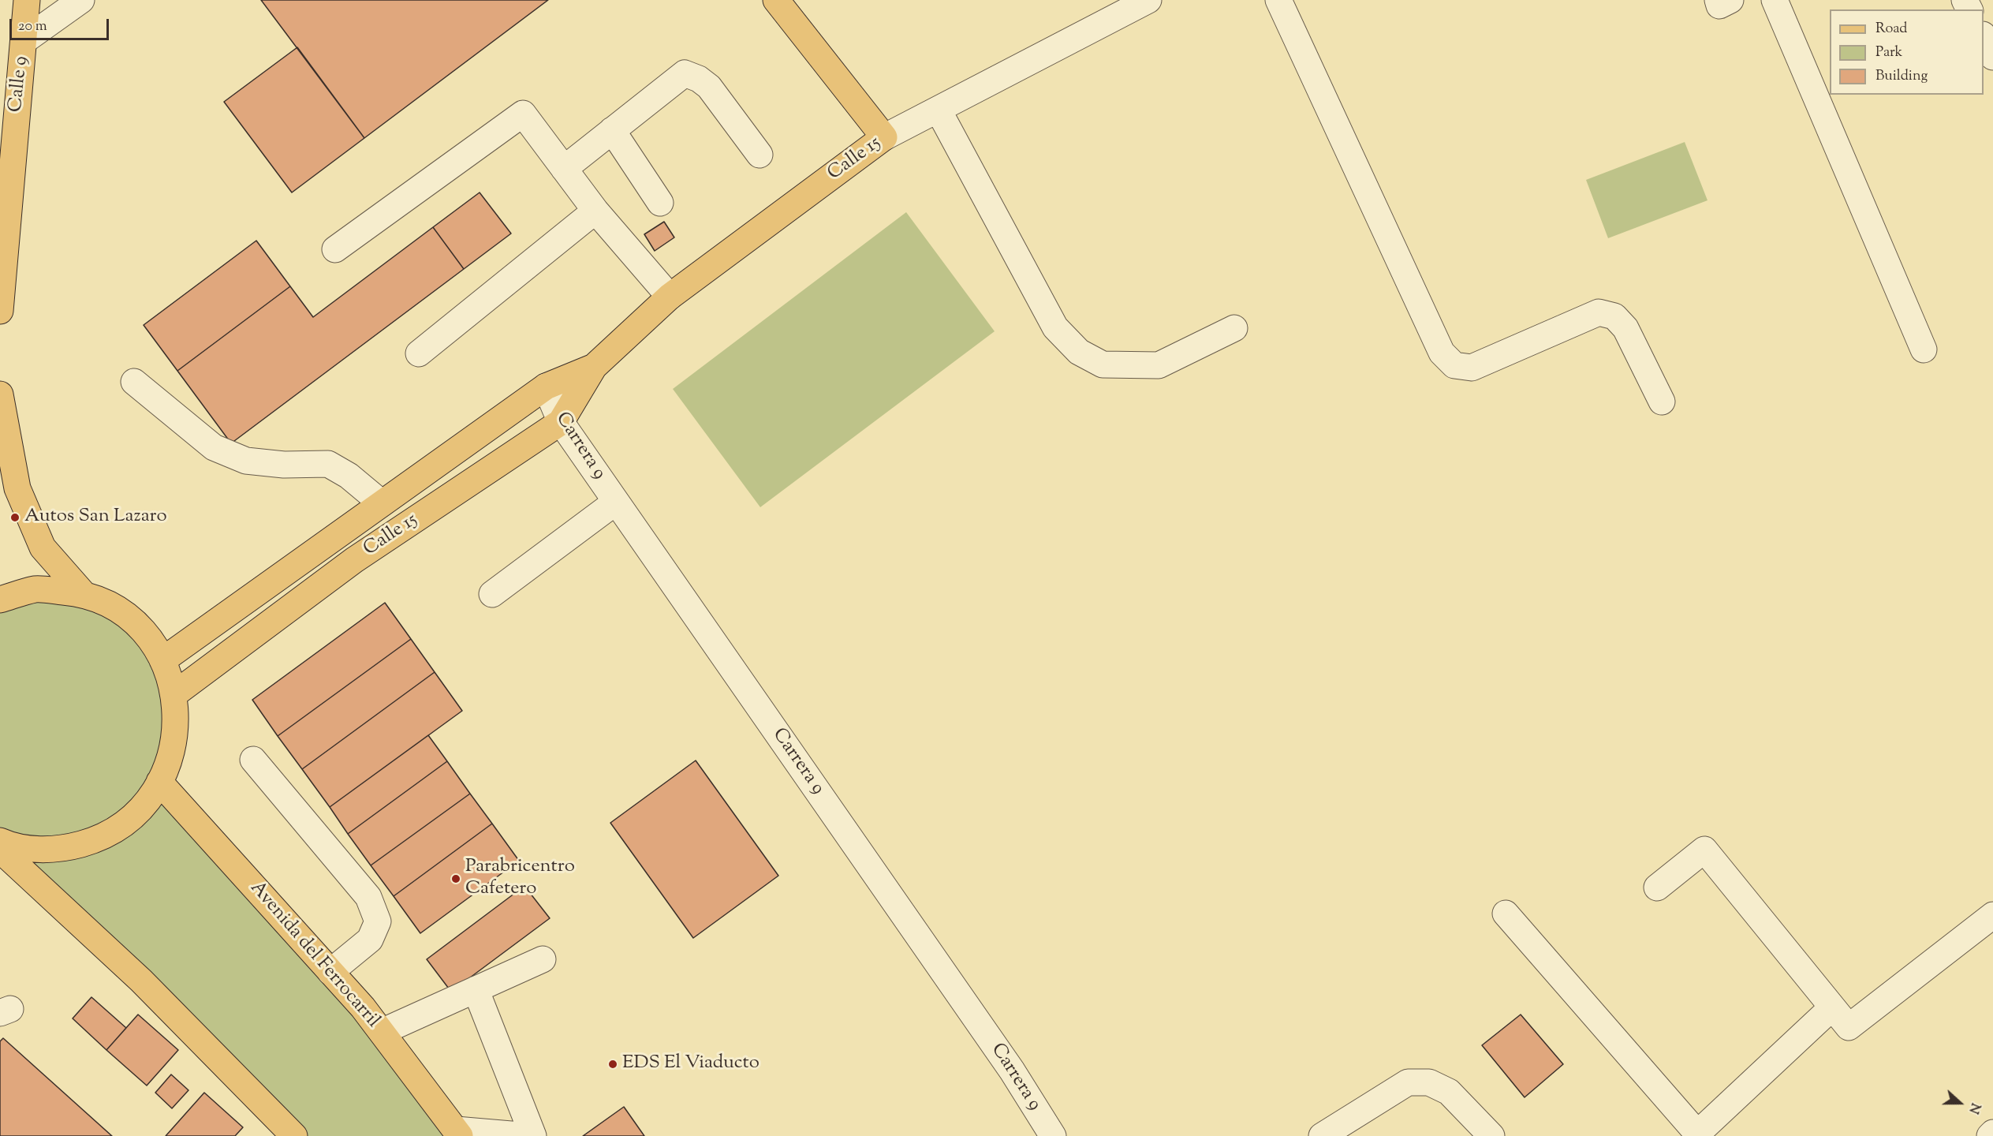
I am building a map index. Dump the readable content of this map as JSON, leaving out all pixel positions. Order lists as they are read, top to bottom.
{
  "streets": {
    "main road": ["Calle 9", "Calle 15", "Avenida del Ferrocarril"],
    "street": ["Carrera 9"]
  },
  "crossings": [
    ["Calle 15", "Carrera 9"]
  ],
  "places": ["Autos San Lazaro", "Parabricentro Cafetero", "EDS El Viaducto"],
  "legend": ["Road", "Park", "Building"],
  "scale_bar": "20 m",
  "north": "right"
}
